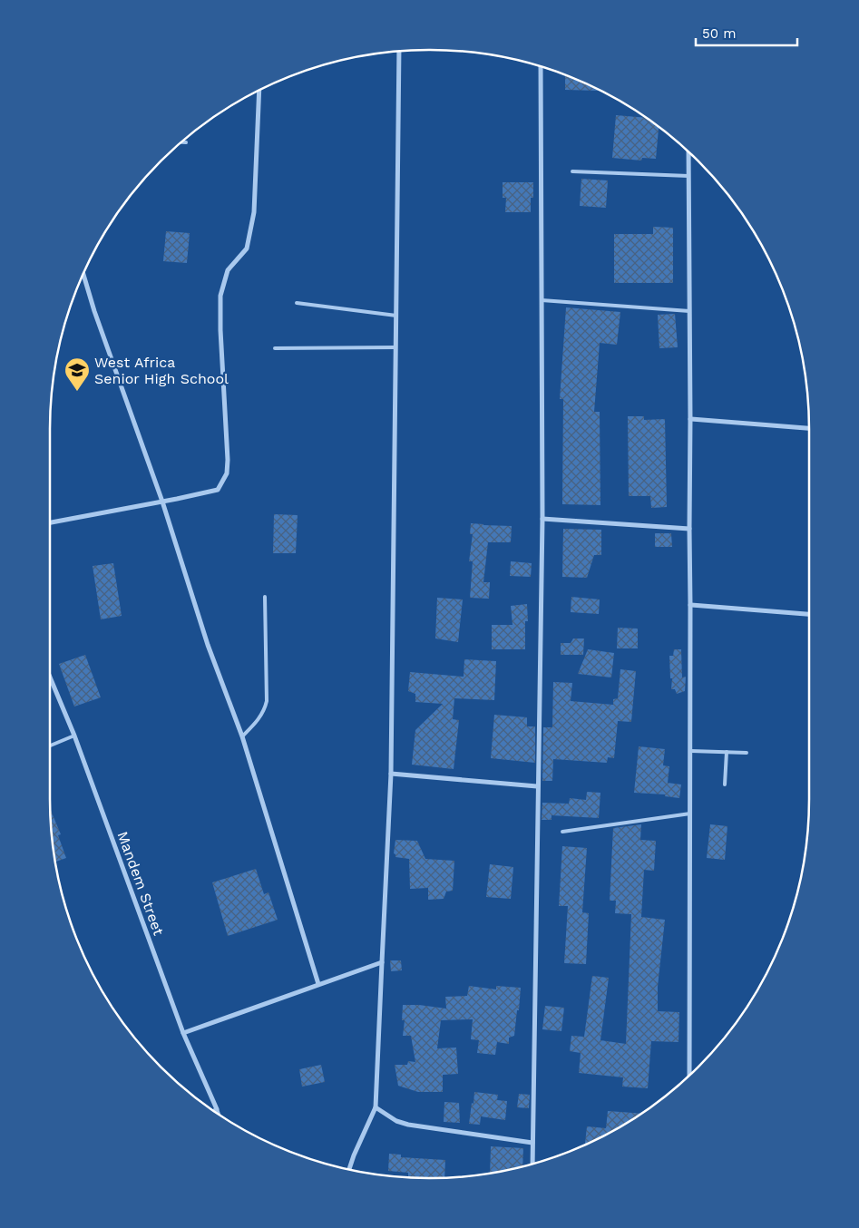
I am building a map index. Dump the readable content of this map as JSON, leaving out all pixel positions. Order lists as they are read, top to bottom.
{
  "streets": {
    "street": ["Mandem Street"]
  },
  "places": {
    "school or university": ["West Africa Senior High School"]
  },
  "scale_bar": "50 m"
}
